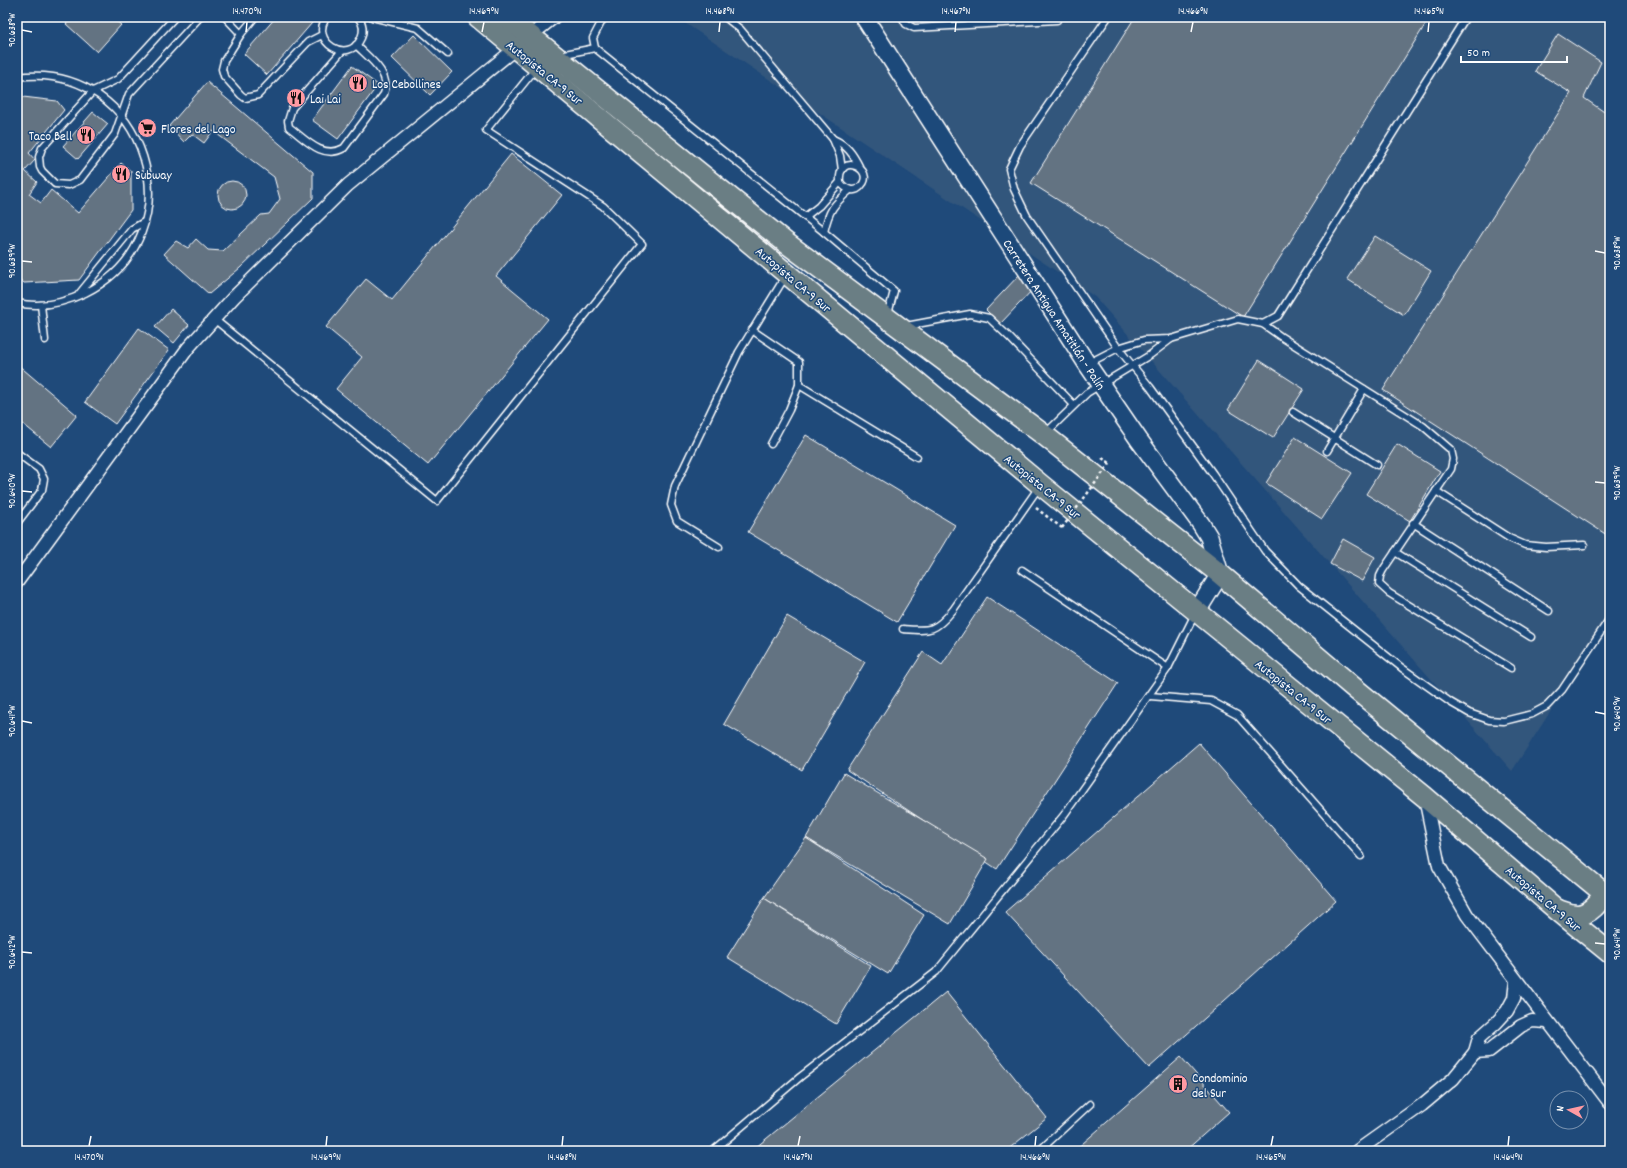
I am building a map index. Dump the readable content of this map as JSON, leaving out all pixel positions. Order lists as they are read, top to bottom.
{
  "streets": {
    "highway": ["Autopista CA-9 Sur"],
    "main road": ["Carretera Antigua Amatitlán - Palín"]
  },
  "crossings": [
    ["Autopista CA-9 Sur", "Carretera Antigua Amatitlán - Palín"]
  ],
  "places": {
    "restaurant": [
      "Los Cebollines",
      "Lai Lai",
      "Taco Bell",
      "Subway"
    ],
    "supermarket": ["Flores del Lago"],
    "building": ["Condominio del Sur"]
  },
  "scale_bar": "50 m",
  "north": "left",
  "coordinates": [
    "14.470°N",
    "14.469°N",
    "14.468°N",
    "14.467°N",
    "14.466°N",
    "14.465°N",
    "90.638°W",
    "90.639°W",
    "90.640°W",
    "90.641°W",
    "90.642°W",
    "14.464°N"
  ]
}
